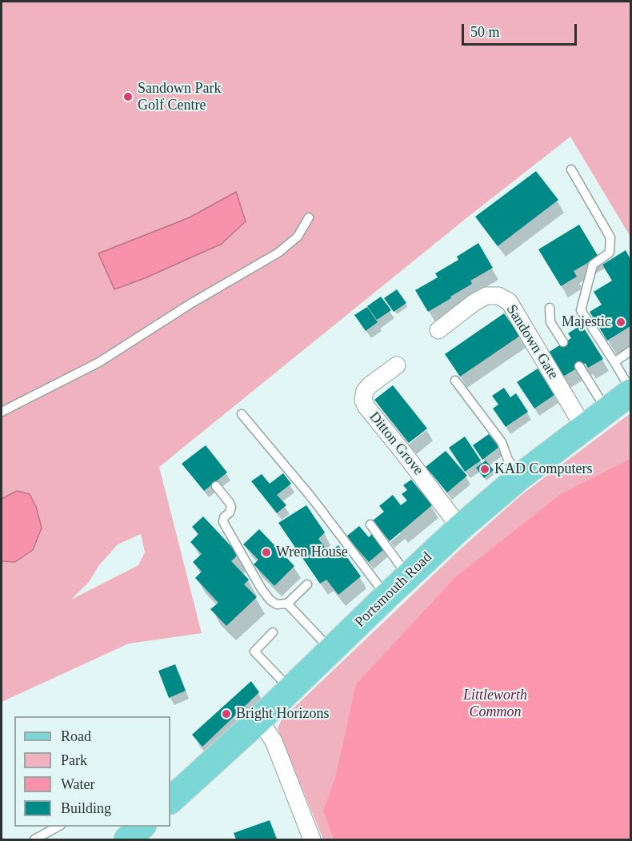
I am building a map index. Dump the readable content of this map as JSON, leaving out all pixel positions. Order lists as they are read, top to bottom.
{
  "streets": {
    "main road": ["Portsmouth Road"],
    "street": ["Sandown Gate", "Ditton Grove"]
  },
  "crossings": [
    ["Sandown Gate", "Portsmouth Road"],
    ["Ditton Grove", "Portsmouth Road"]
  ],
  "parks": ["Littleworth Common"],
  "places": [
    "Sandown Park Golf Centre",
    "Majestic",
    "KAD Computers",
    "Wren House",
    "Bright Horizons"
  ],
  "legend": [
    "Road",
    "Park",
    "Water",
    "Building"
  ],
  "scale_bar": "50 m"
}
